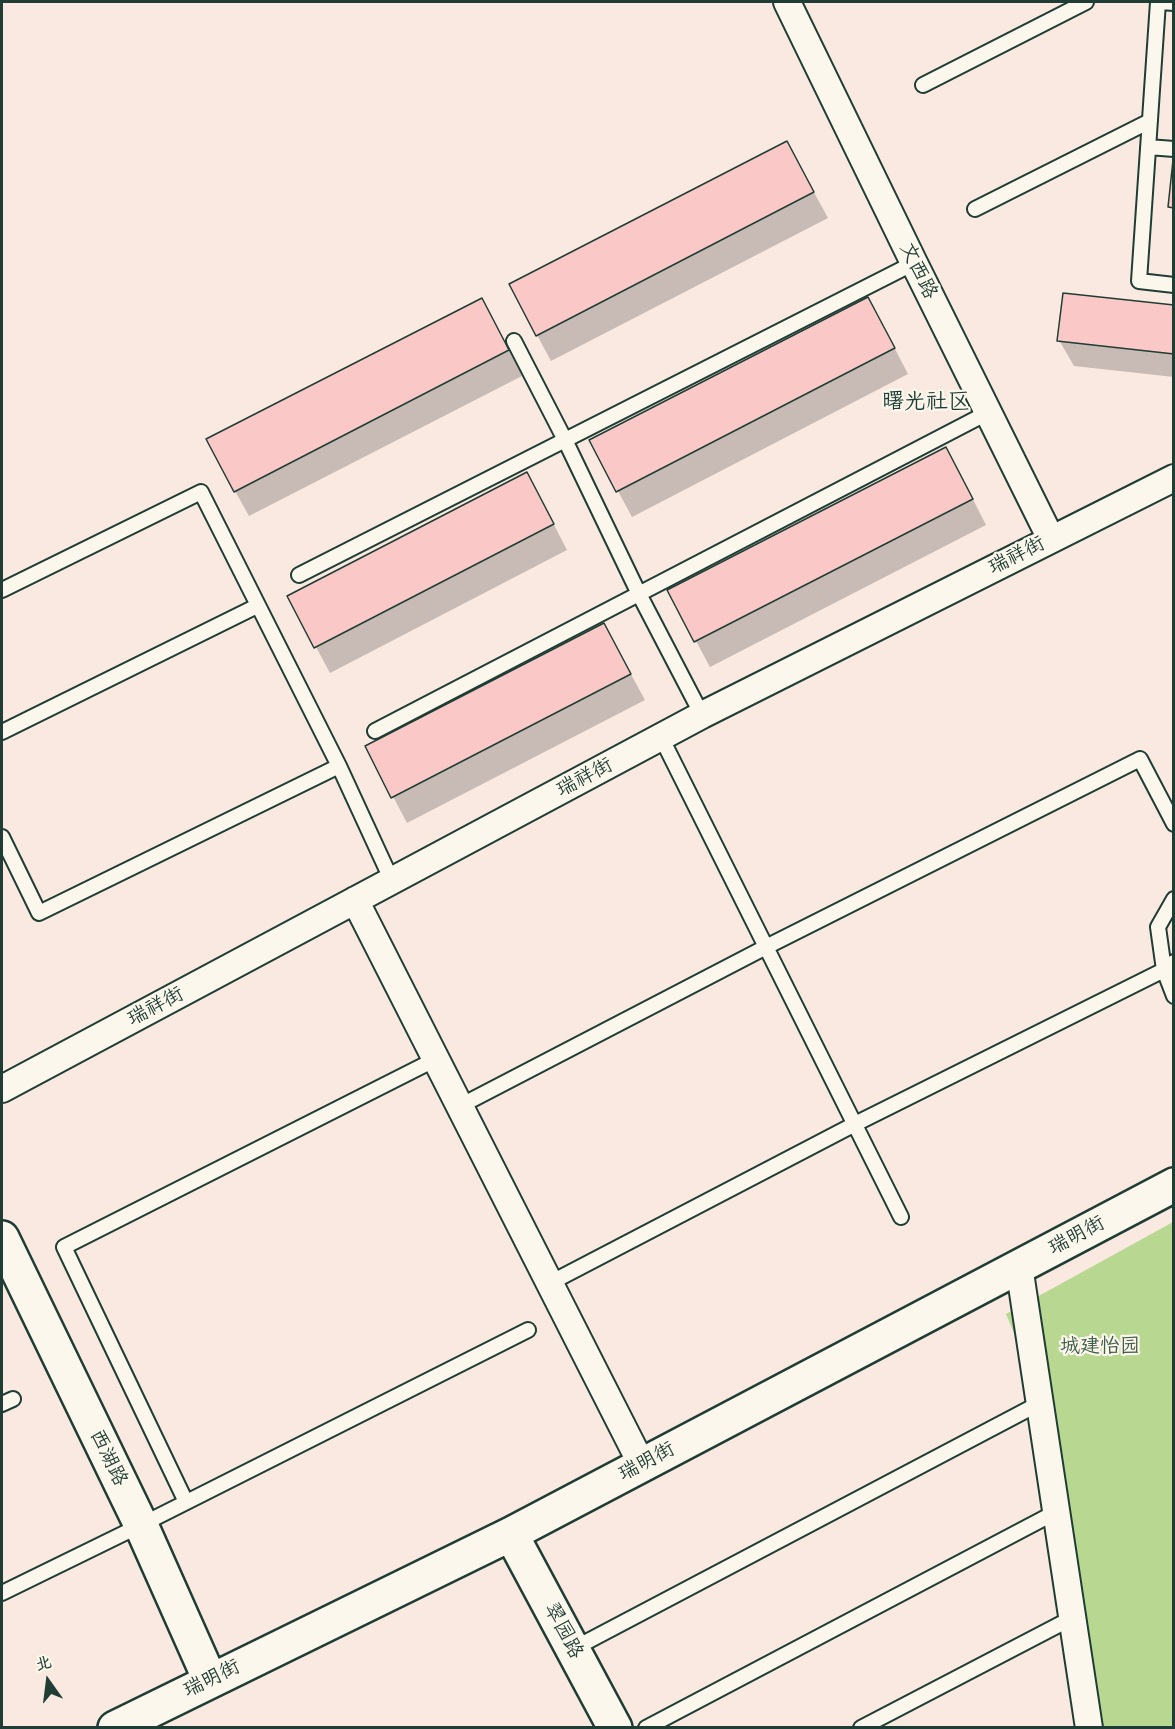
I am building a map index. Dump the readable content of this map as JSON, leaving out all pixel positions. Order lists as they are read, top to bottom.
{
  "streets": {
    "street": [
      "文西路",
      "瑞祥街",
      "瑞明街",
      "西湖路",
      "翠园路"
    ]
  },
  "crossings": [
    ["文西路", "瑞祥街"],
    ["瑞明街", "西湖路"],
    ["瑞明街", "翠园路"]
  ],
  "districts": ["曙光社区"],
  "parks": ["城建怡园"],
  "north": "top"
}
